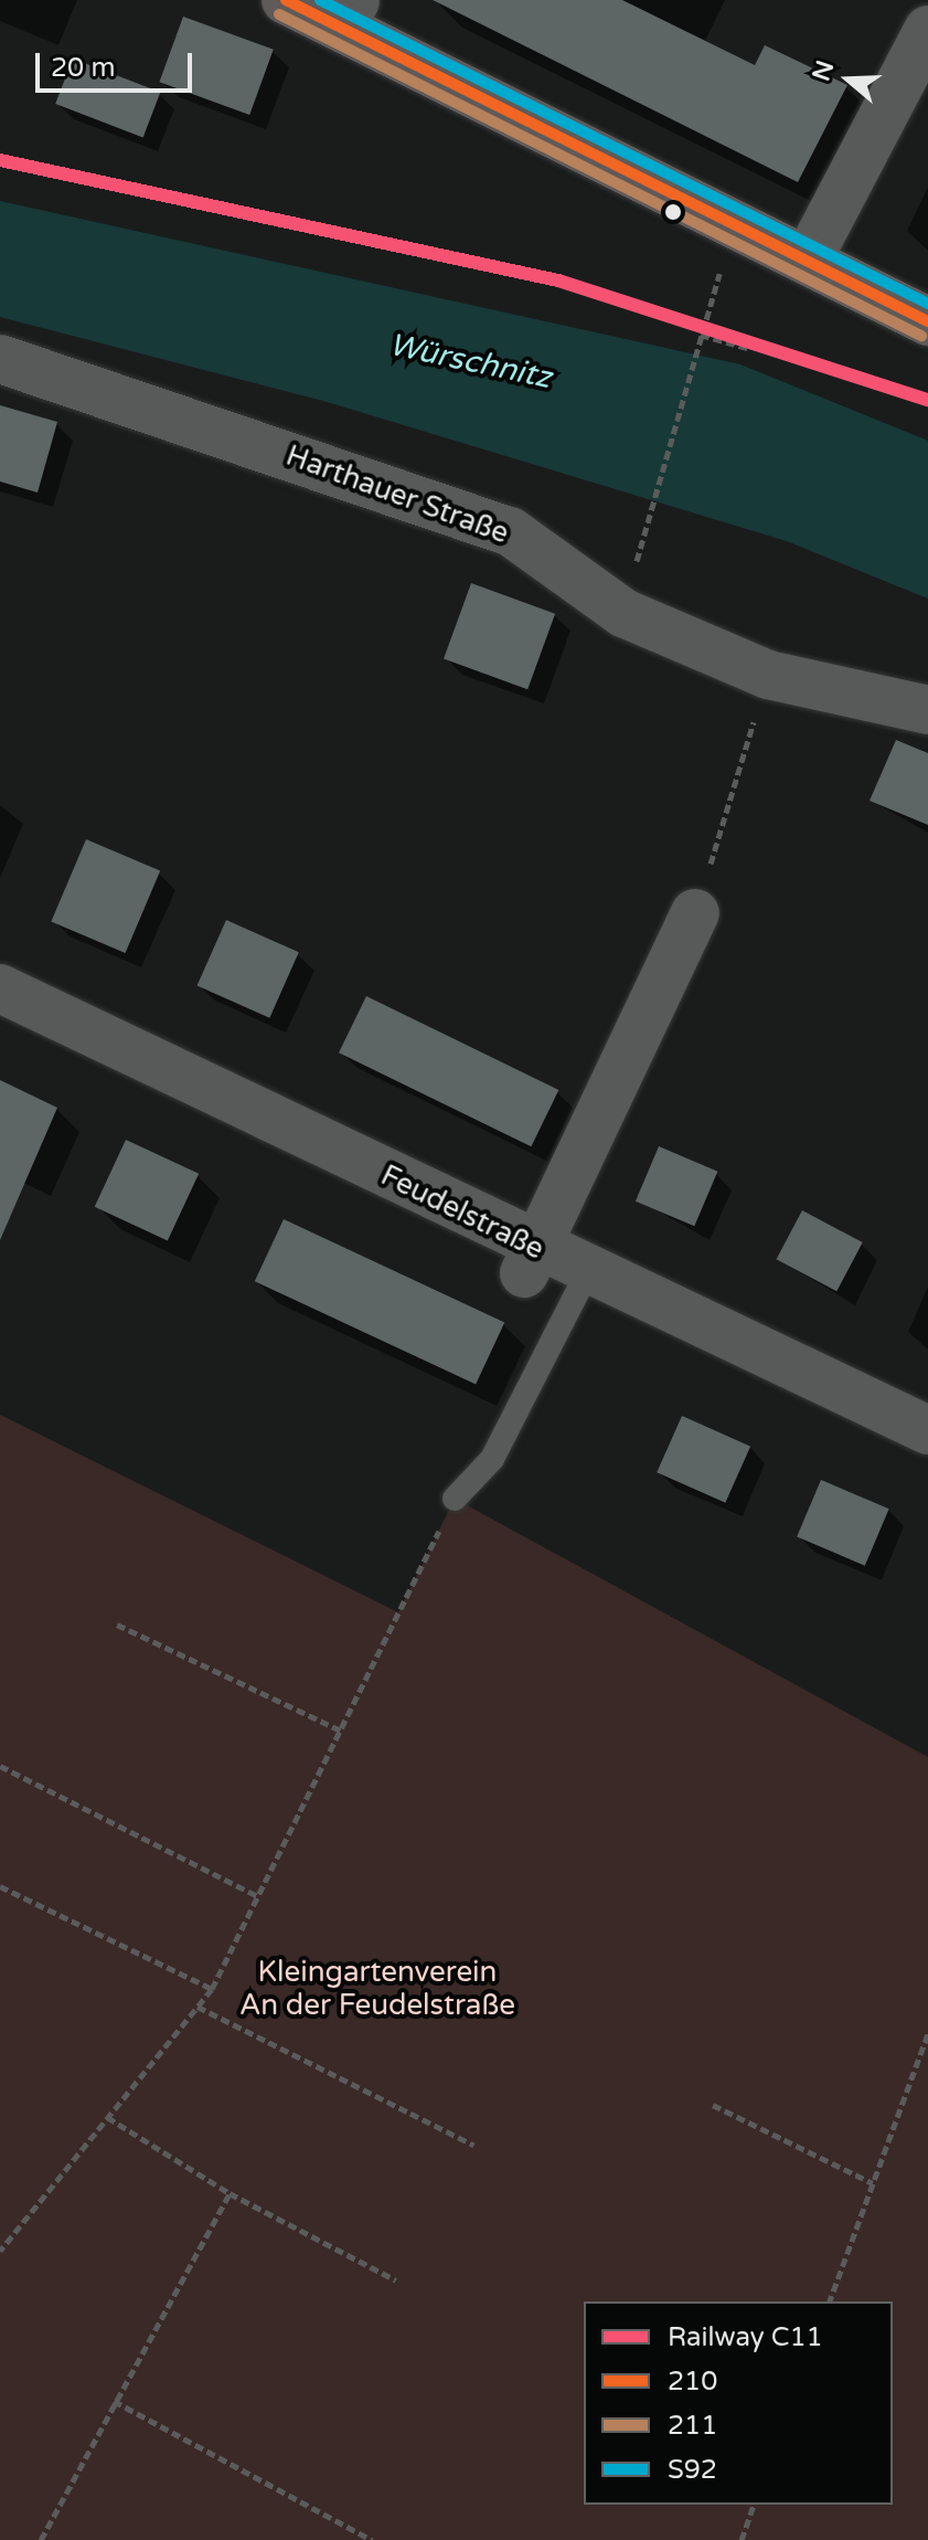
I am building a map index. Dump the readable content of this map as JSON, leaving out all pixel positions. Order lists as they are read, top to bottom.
{
  "streets": {
    "street": ["Harthauer Straße", "Feudelstraße"]
  },
  "water": ["Würschnitz"],
  "parks": ["Kleingartenverein An der Feudelstraße"],
  "lines": [
    "transit line 210",
    "transit line S92",
    "transit line 211",
    "rail line C11"
  ],
  "legend": [
    "Railway C11",
    "210",
    "211",
    "S92"
  ],
  "scale_bar": "20 m",
  "north": "left"
}
